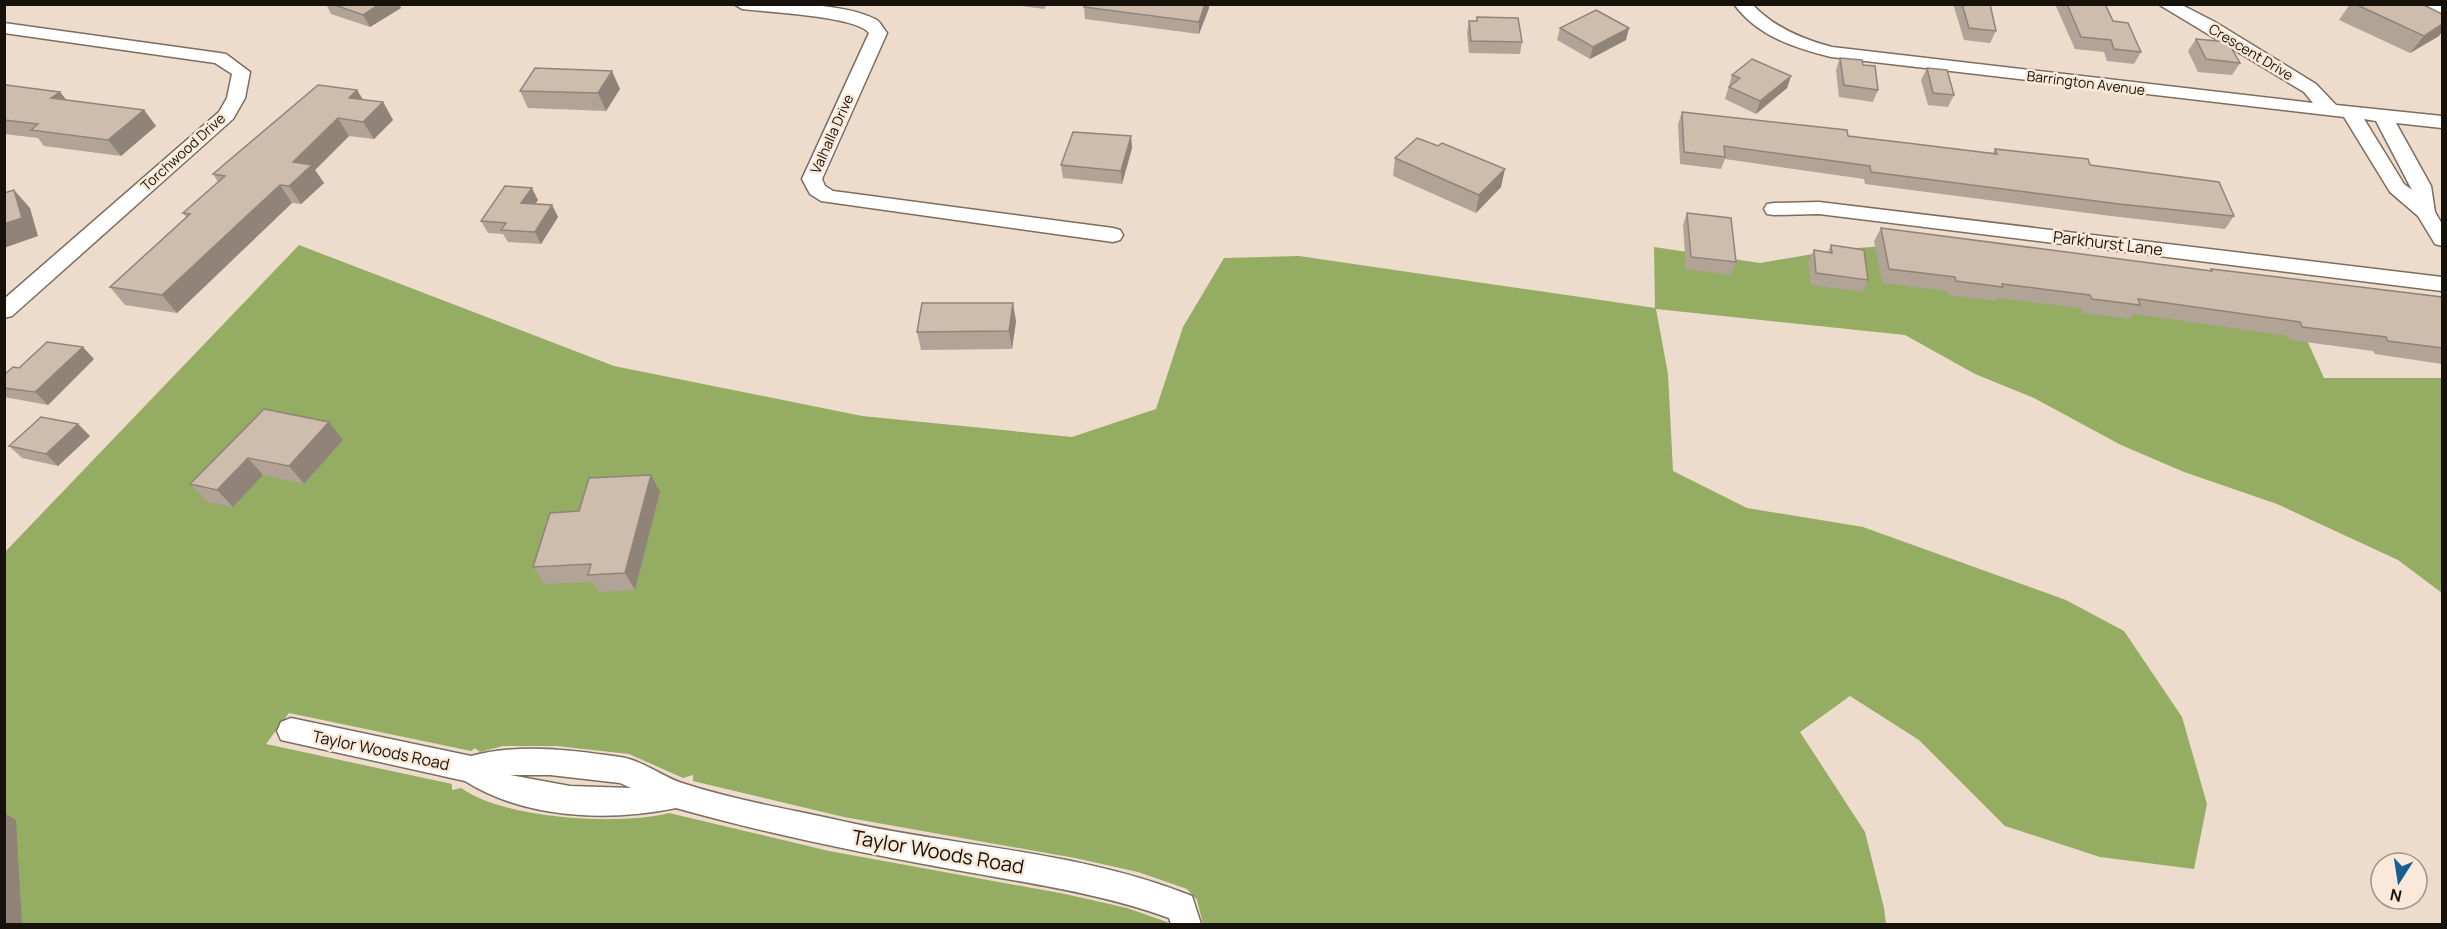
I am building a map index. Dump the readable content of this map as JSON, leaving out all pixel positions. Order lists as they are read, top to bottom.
{
  "streets": {
    "street": [
      "Crescent Drive",
      "Barrington Avenue",
      "Valhalla Drive",
      "Torchwood Drive",
      "Parkhurst Lane",
      "Taylor Woods Road"
    ]
  },
  "crossings": [
    ["Crescent Drive", "Barrington Avenue"]
  ],
  "north": "bottom"
}
